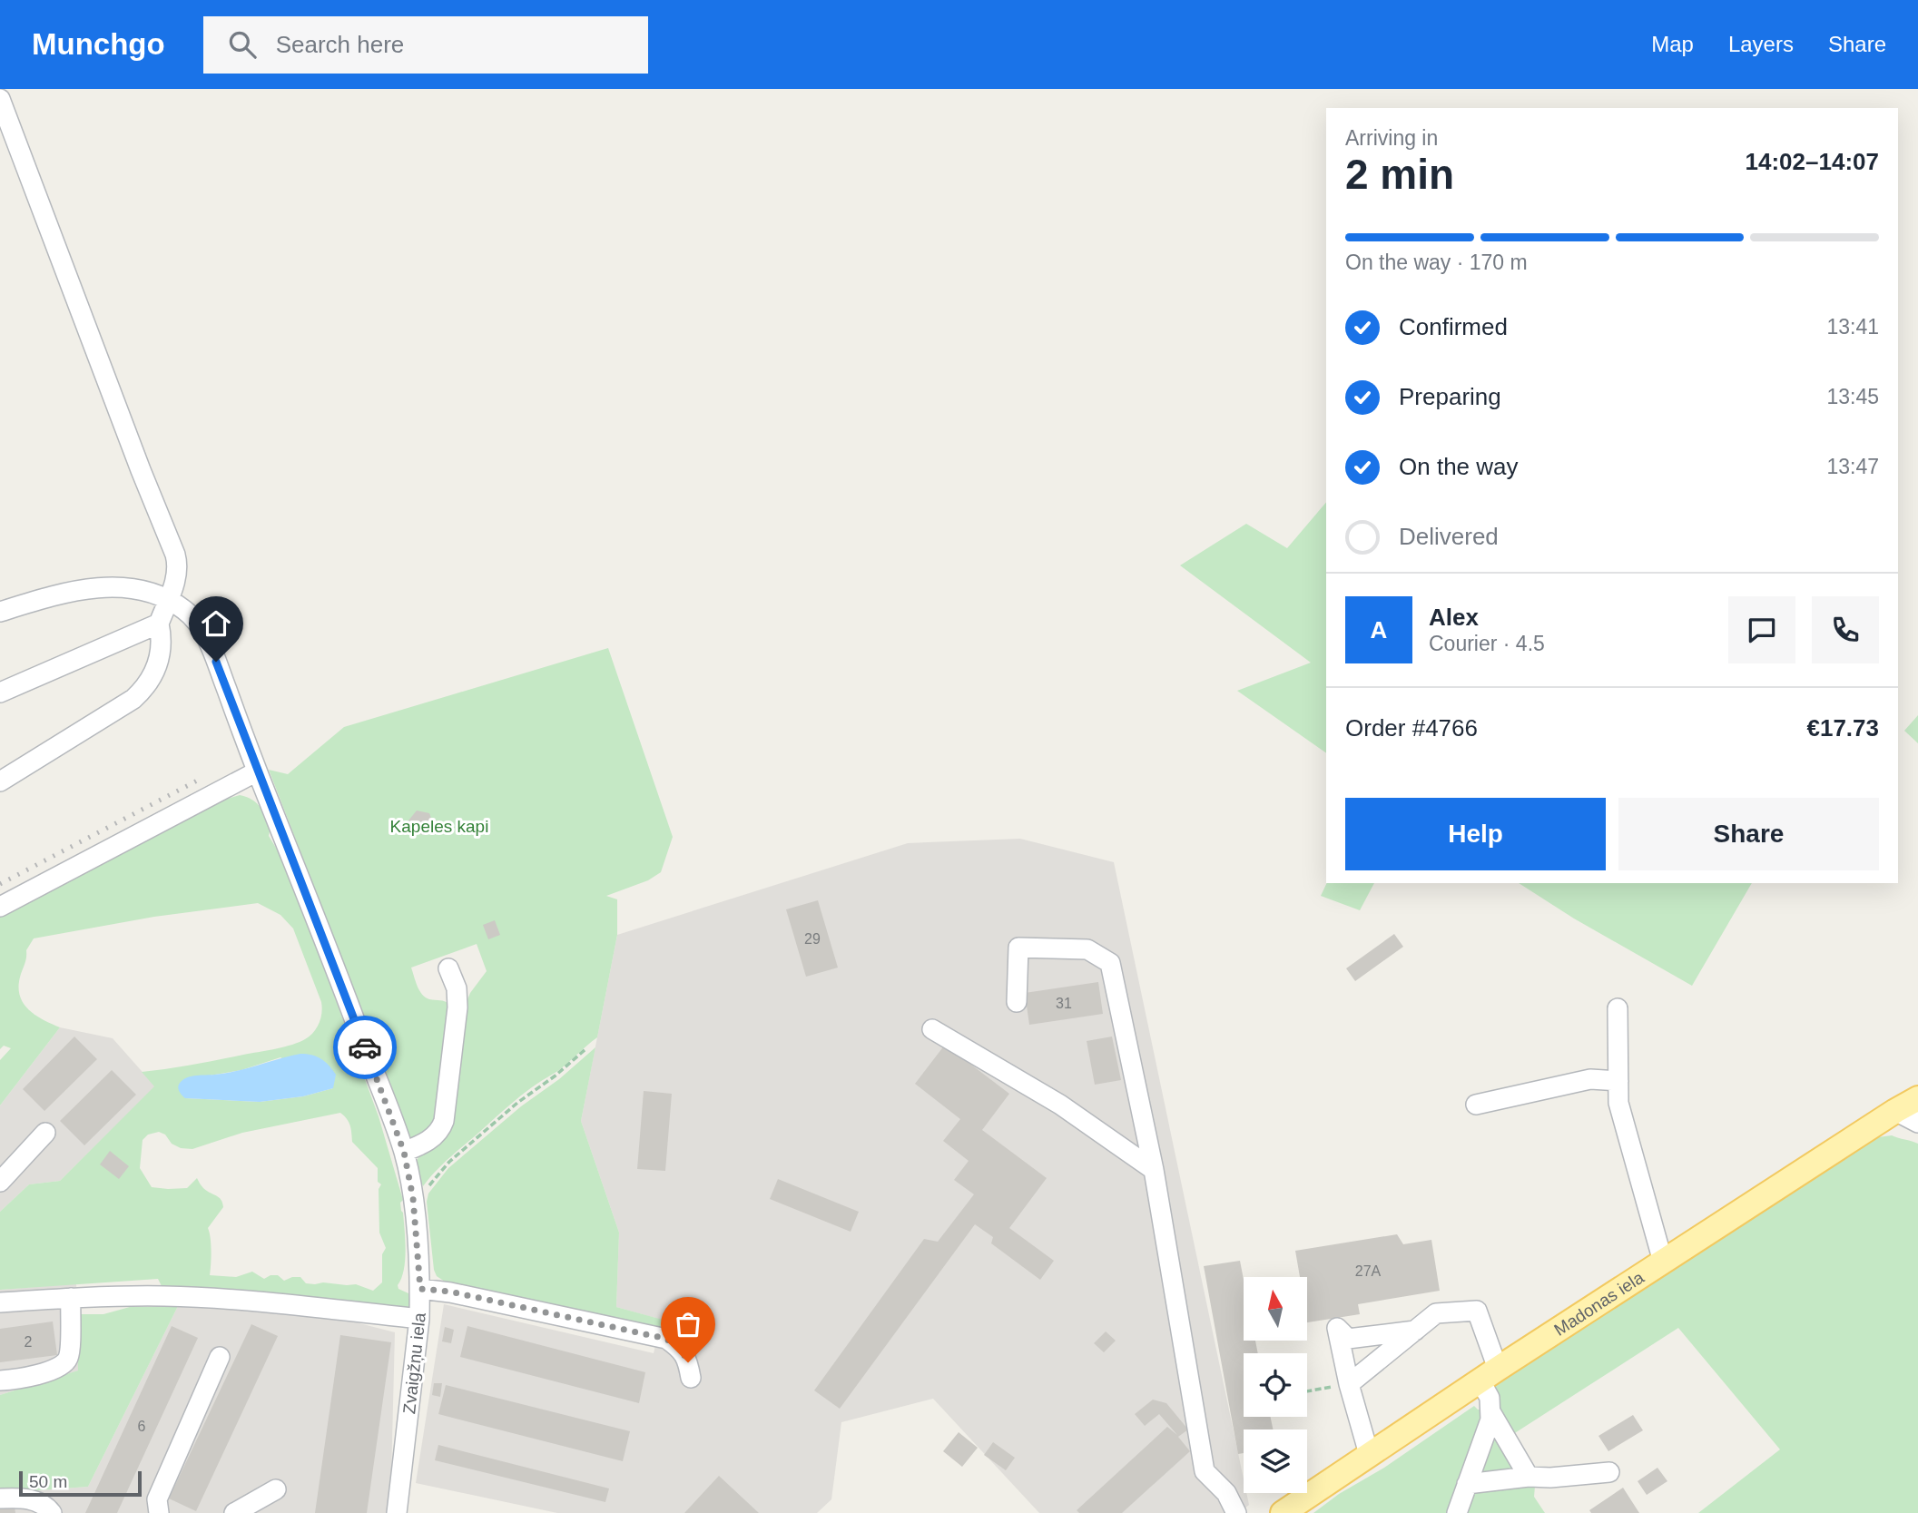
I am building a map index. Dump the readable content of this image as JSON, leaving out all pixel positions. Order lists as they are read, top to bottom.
{
  "streets": {
    "main road": ["Madonas iela"],
    "street": ["Zvaigžņu iela"]
  },
  "parks": ["Kapeles kapi"],
  "house_numbers": [
    "29",
    "31",
    "27A",
    "2",
    "6"
  ],
  "scale_bar": "50 m",
  "north": "top",
  "page": {
    "header": "Munchgo",
    "search": "Search here",
    "nav": ["Map", "Layers", "Share"],
    "heading": ["2 min", "Arriving in", "14:02–14:07"],
    "panel": [
      "Alex",
      "Courier · 4.5",
      "Order #4766",
      "€17.73"
    ],
    "bar": "On the way · 170 m",
    "list": [
      ["Confirmed", "13:41"],
      ["Preparing", "13:45"],
      ["On the way", "13:47"],
      "Delivered"
    ],
    "round": "A",
    "buttons": ["Help", "Share"],
    "scale": "50 m"
  }
}
